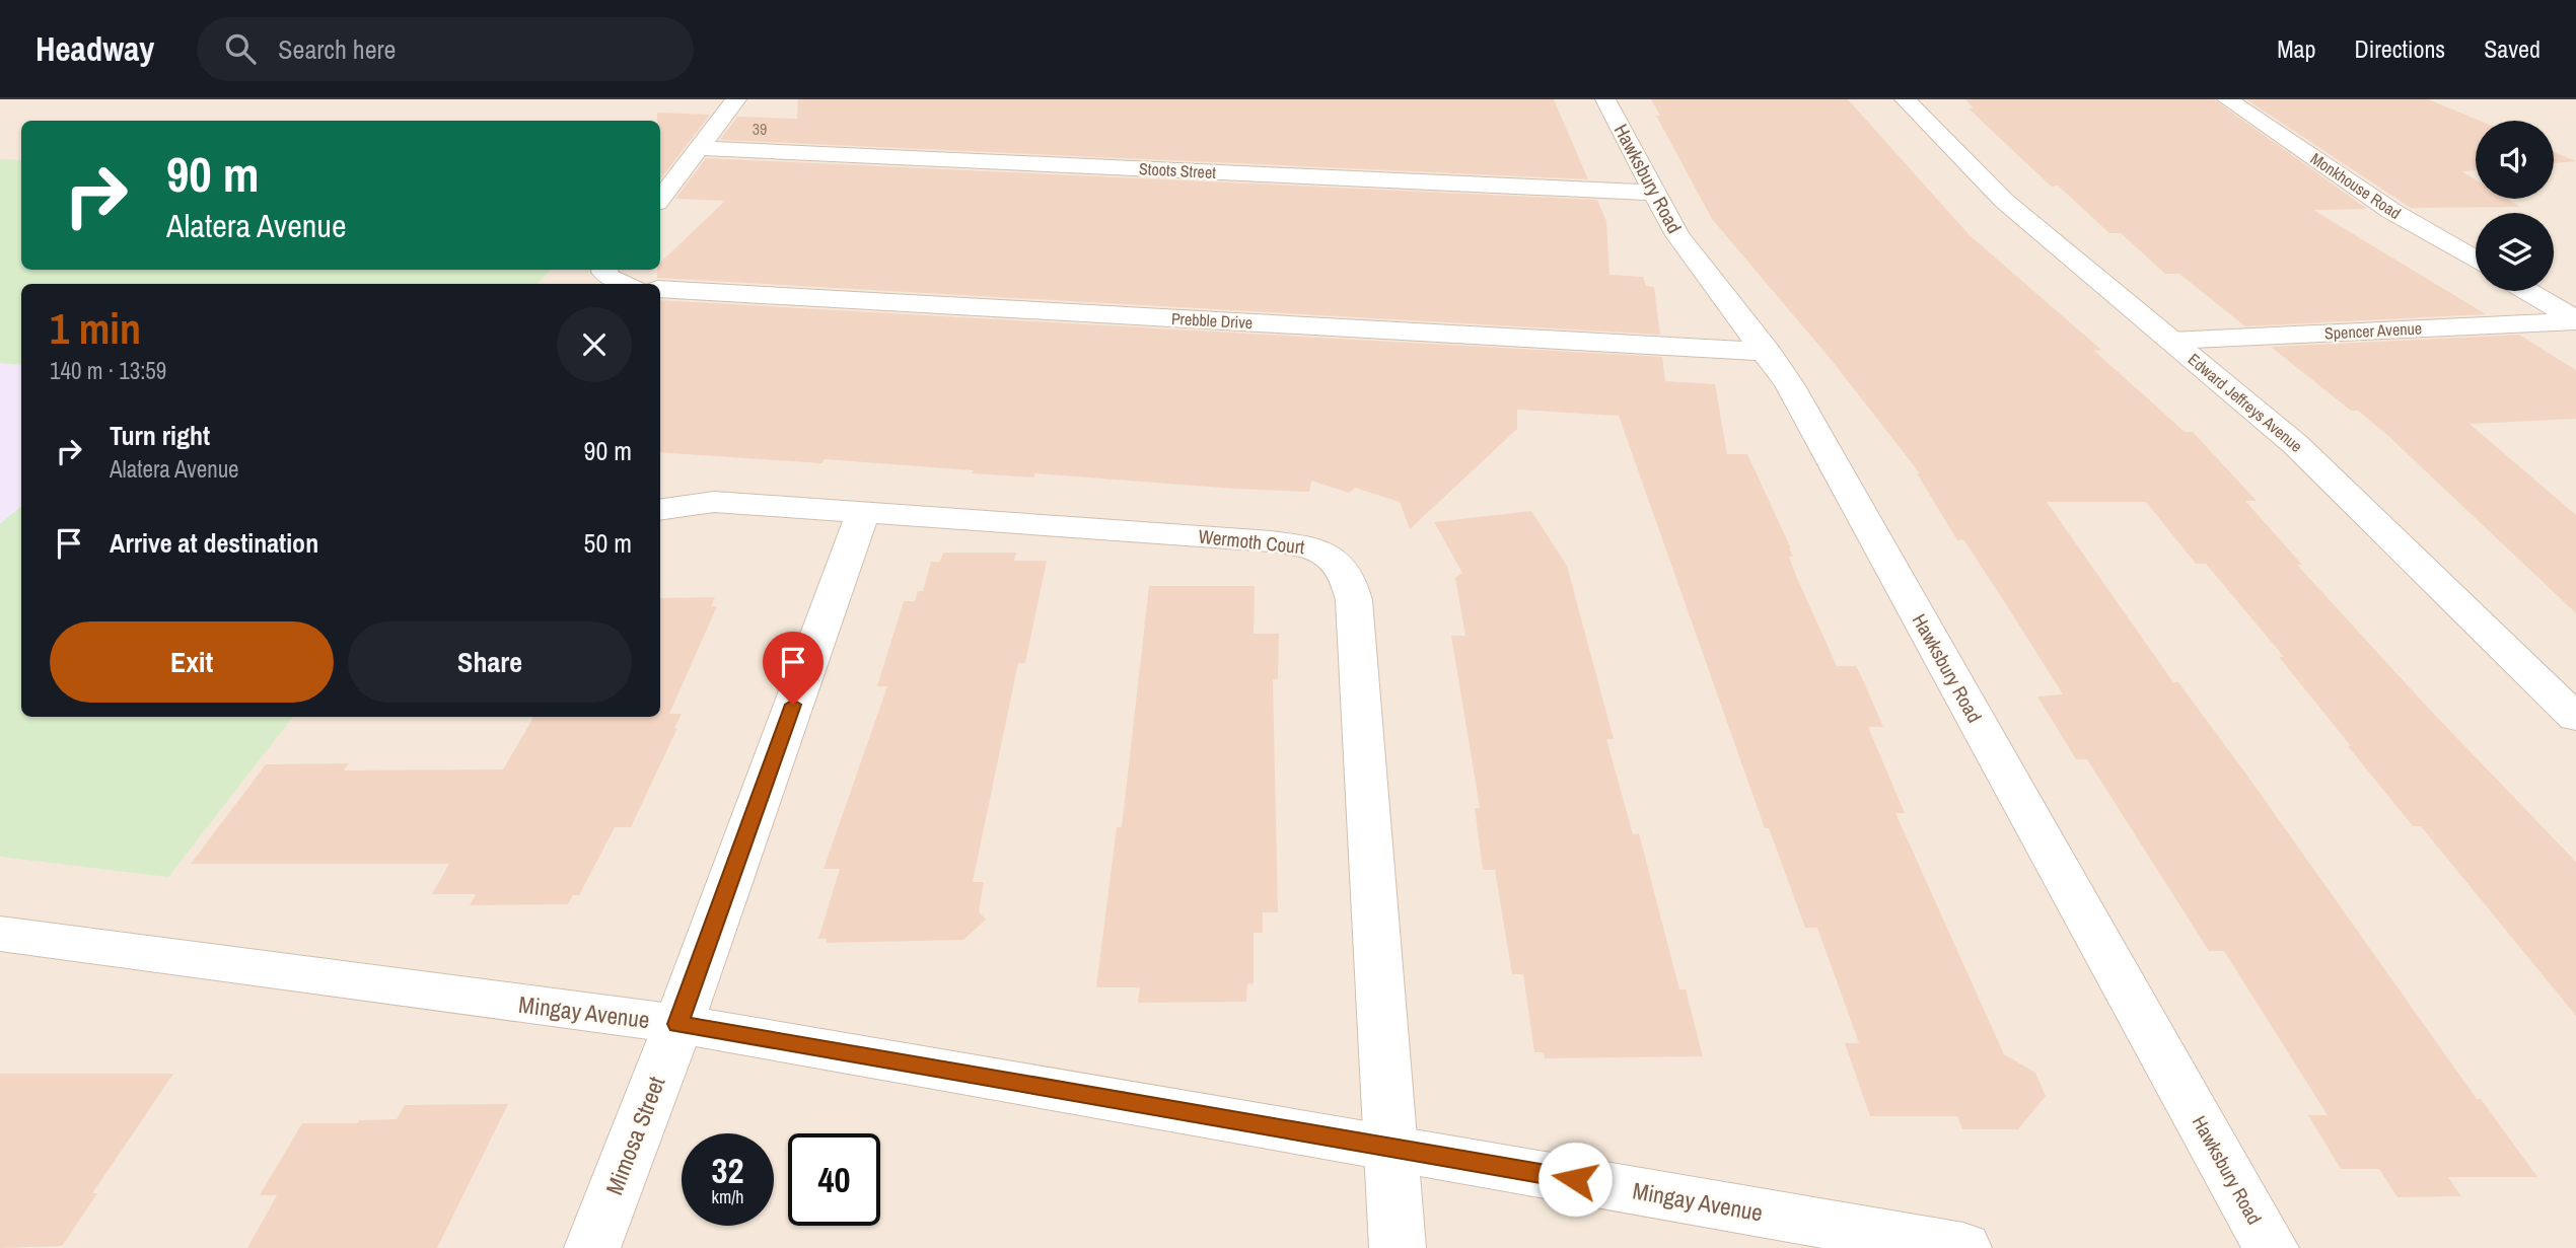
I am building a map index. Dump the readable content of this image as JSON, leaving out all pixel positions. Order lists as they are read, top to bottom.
{
  "streets": {
    "street": [
      "Stoots Street",
      "Hawksbury Road",
      "Monkhouse Road",
      "Prebble Drive",
      "Spencer Avenue",
      "Edward Jeffreys Avenue",
      "Wermoth Court",
      "Mingay Avenue",
      "Mimosa Street"
    ]
  },
  "crossings": [
    ["Stoots Street", "Hawksbury Road"],
    ["Hawksbury Road", "Prebble Drive"],
    ["Spencer Avenue", "Edward Jeffreys Avenue"],
    ["Wermoth Court", "Mingay Avenue"],
    ["Wermoth Court", "Mimosa Street"],
    ["Mingay Avenue", "Mimosa Street"]
  ],
  "house_numbers": ["39"],
  "page": {
    "header": "Headway",
    "search": "Search here",
    "nav": ["Map", "Directions", "Saved"],
    "turn": ["90 m", "Alatera Avenue"],
    "heading": ["1 min", "140 m · 13:59"],
    "list": [
      {
        "name": "Turn right",
        "note": "Alatera Avenue",
        "value": "90 m"
      },
      {
        "name": "Arrive at destination",
        "value": "50 m"
      }
    ],
    "buttons": ["Exit", "Share"],
    "speed": "32 km/h",
    "limit": "40"
  }
}
